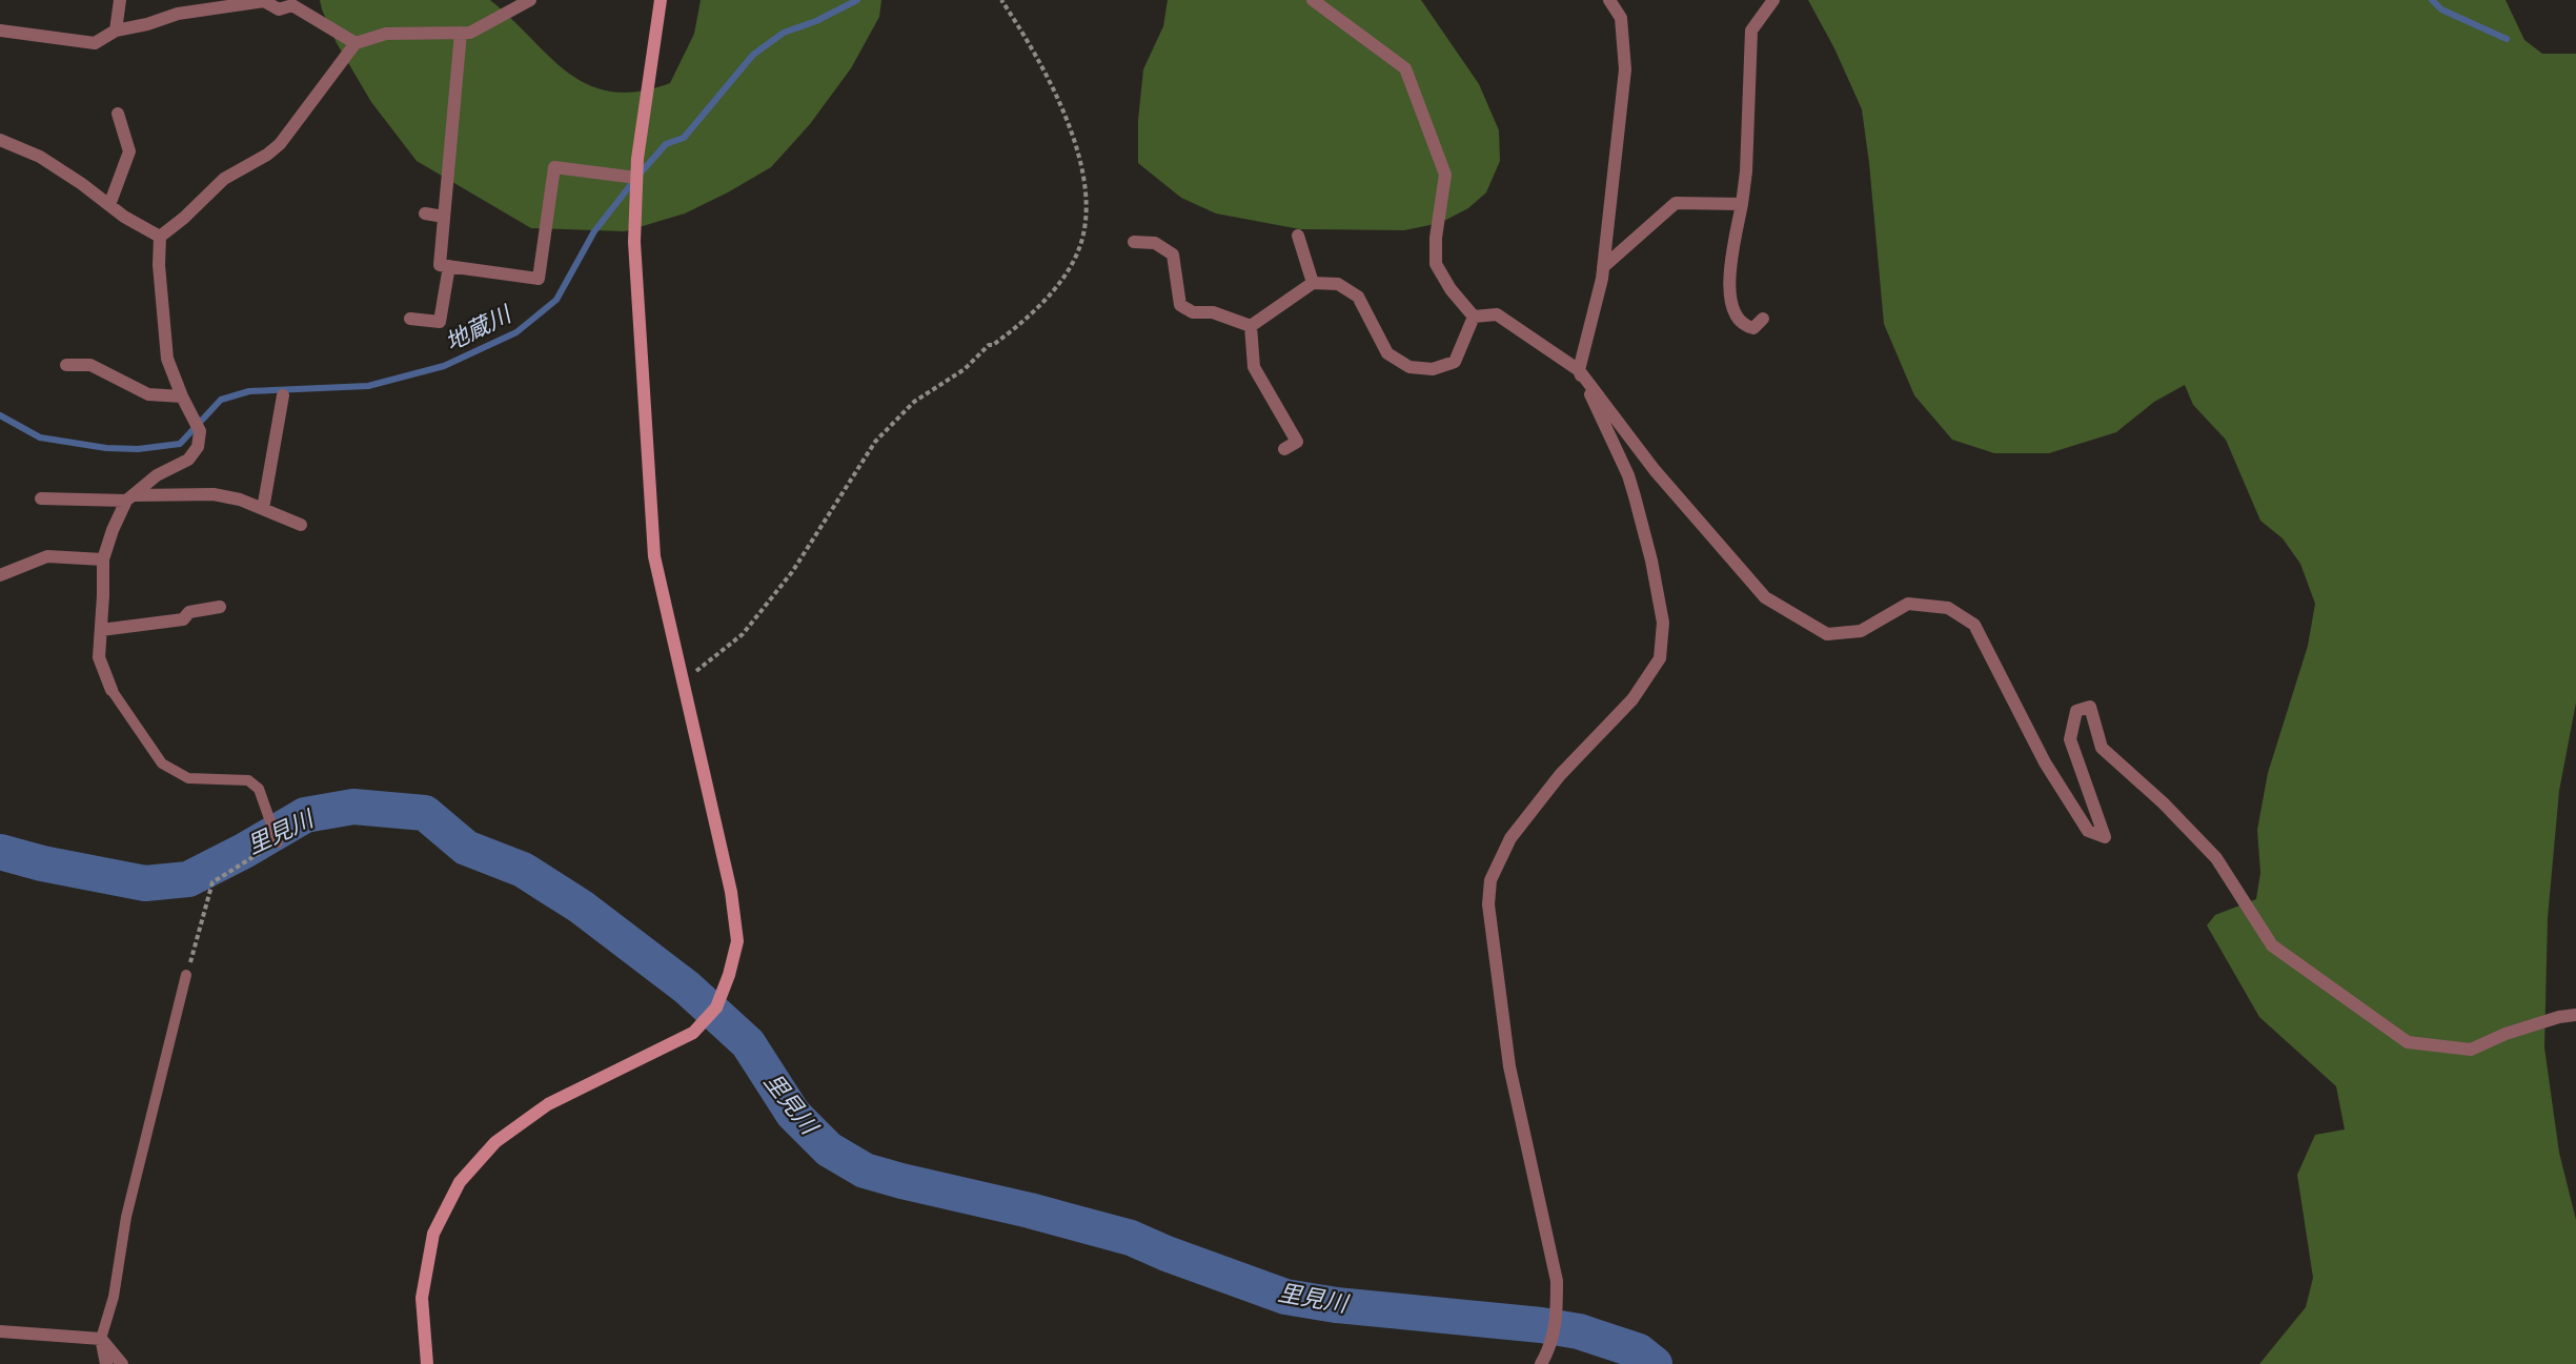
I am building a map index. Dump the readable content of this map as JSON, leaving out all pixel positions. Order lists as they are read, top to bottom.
{
  "water": ["地蔵川", "里見川"]
}
